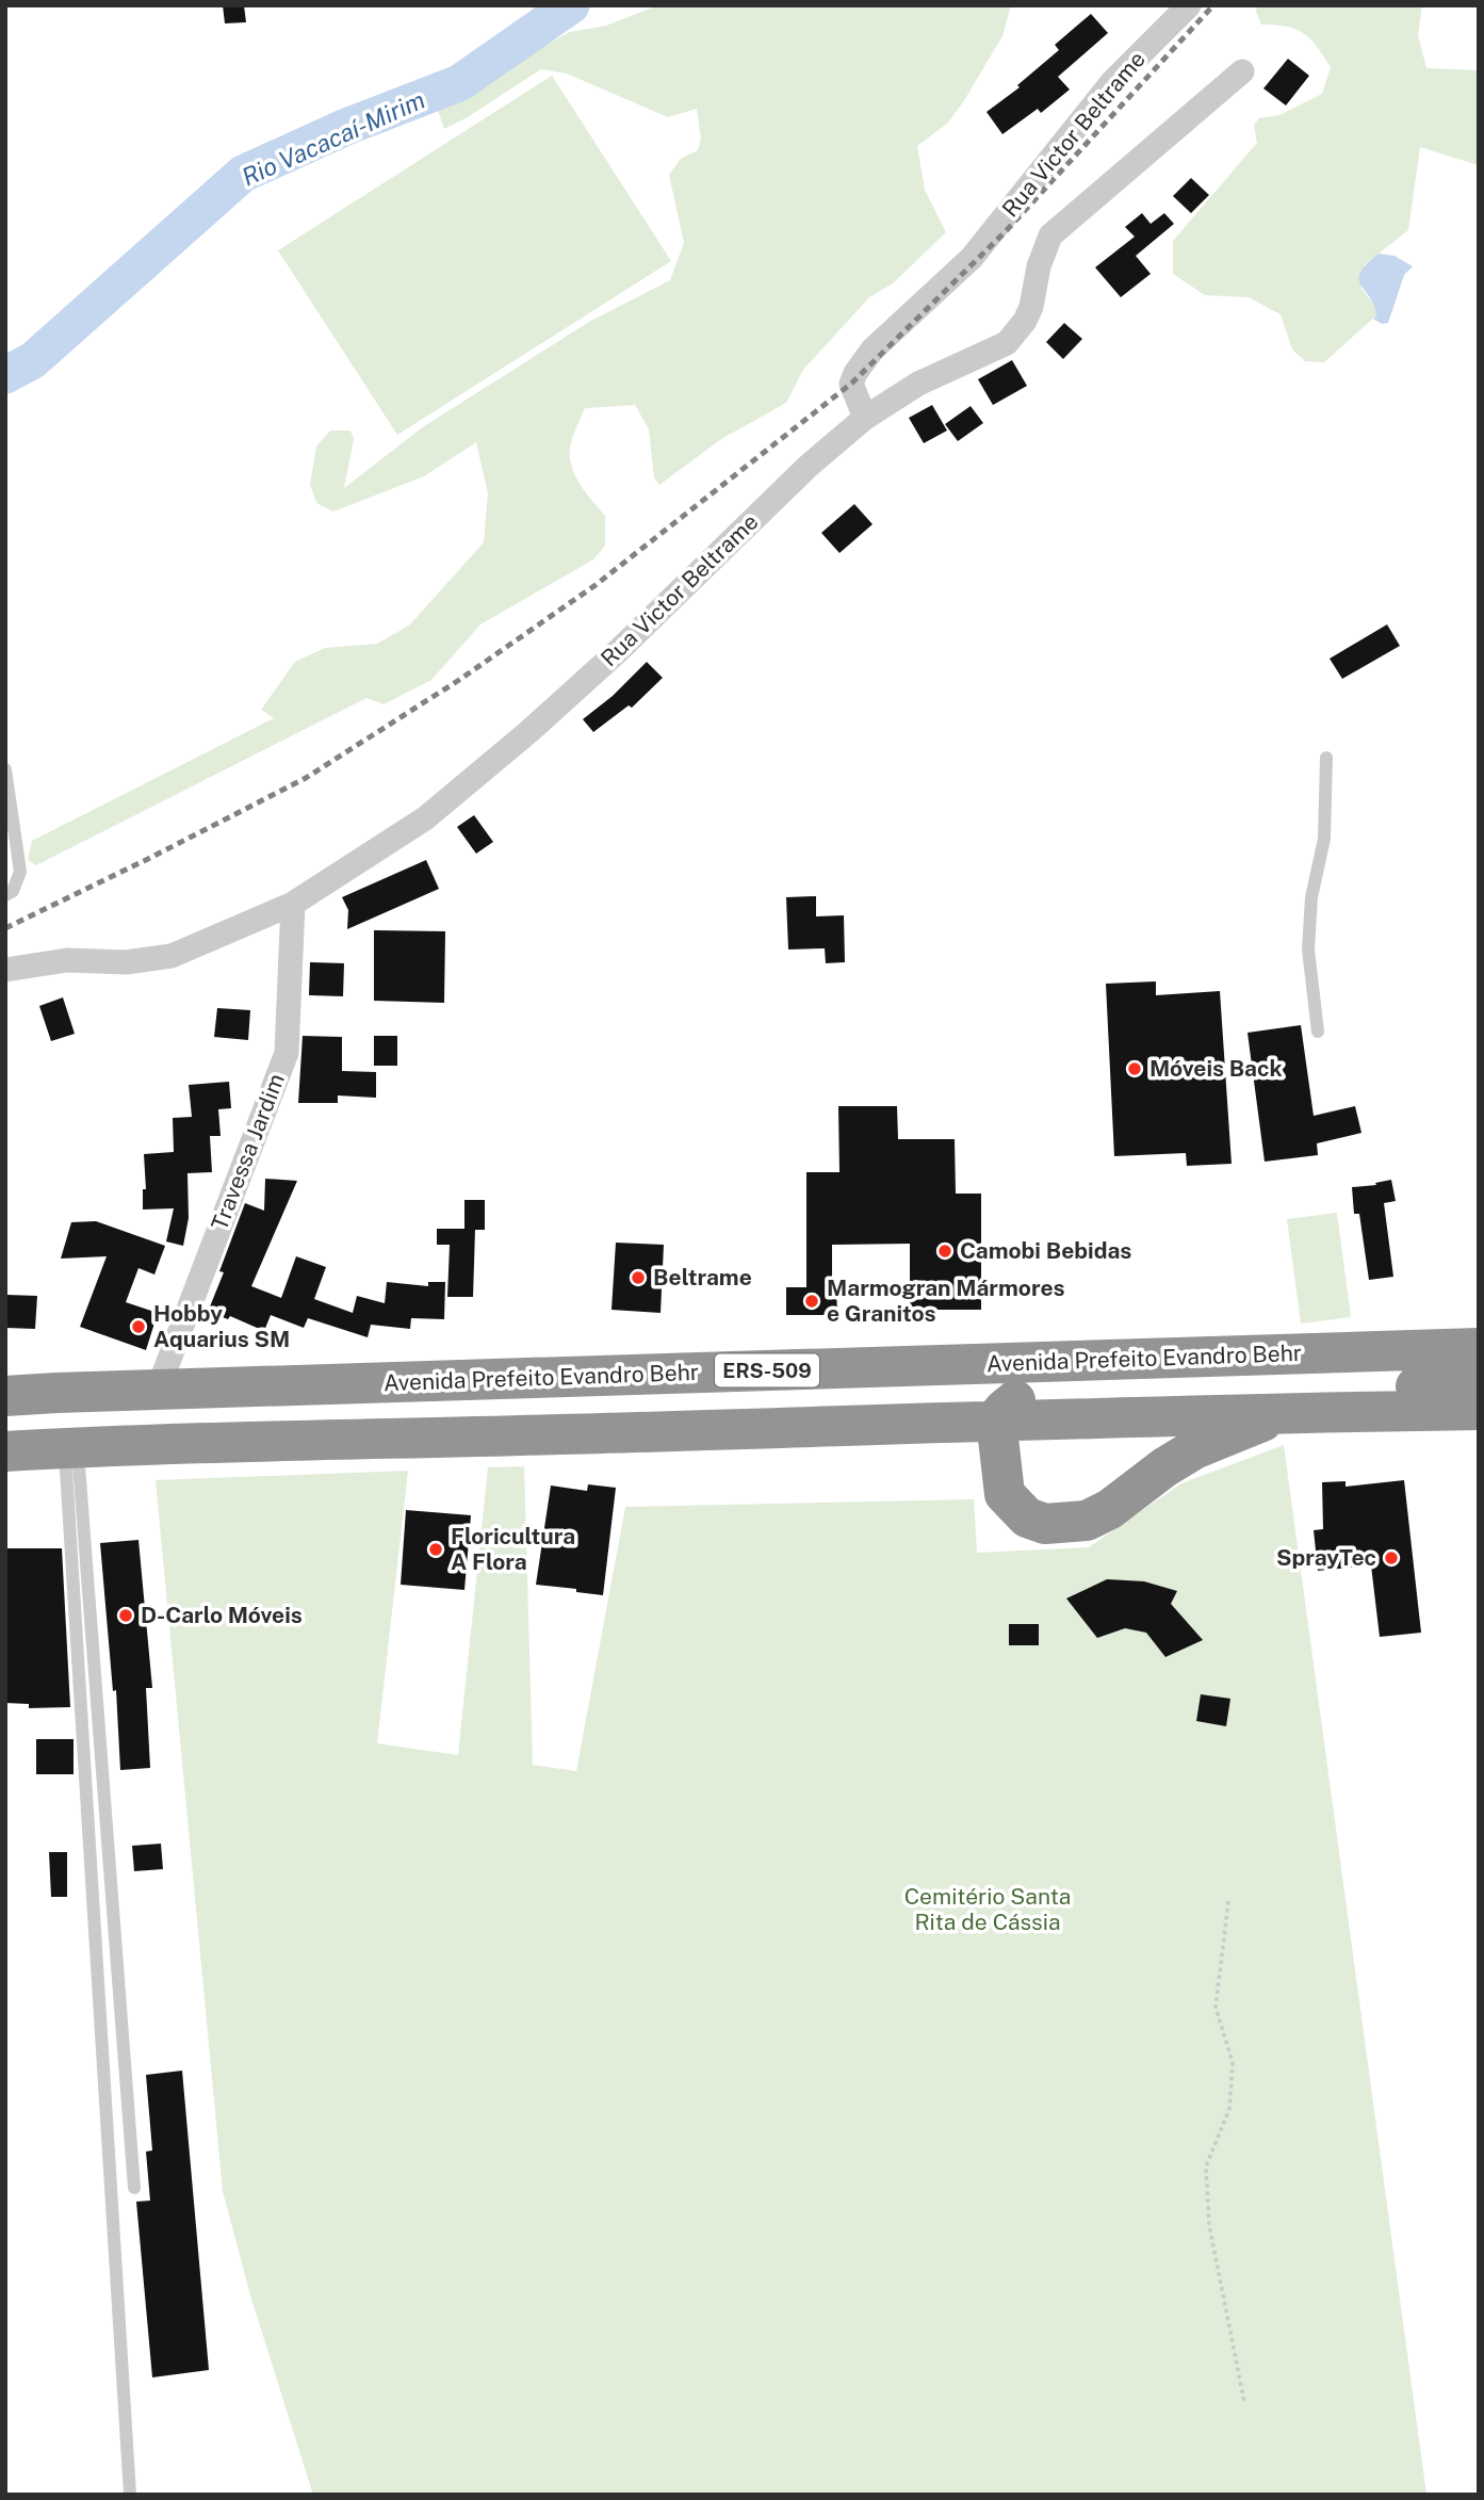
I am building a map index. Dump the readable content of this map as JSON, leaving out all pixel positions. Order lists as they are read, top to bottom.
{
  "streets": {
    "highway": ["Avenida Prefeito Evandro Behr", "ERS-509"],
    "street": ["Rua Victor Beltrame", "Travessa Jardim"]
  },
  "crossings": [
    ["Rua Victor Beltrame", "Travessa Jardim"],
    ["Travessa Jardim", "Avenida Prefeito Evandro Behr"]
  ],
  "water": ["Rio Vacacaí-Mirim"],
  "parks": ["Cemitério Santa Rita de Cássia"],
  "places": [
    "Móveis Back",
    "Camobi Bebidas",
    "Beltrame",
    "Marmogran Mármores e Granitos",
    "Hobby Aquarius SM",
    "Floricultura A Flora",
    "SprayTec",
    "D-Carlo Móveis"
  ]
}
